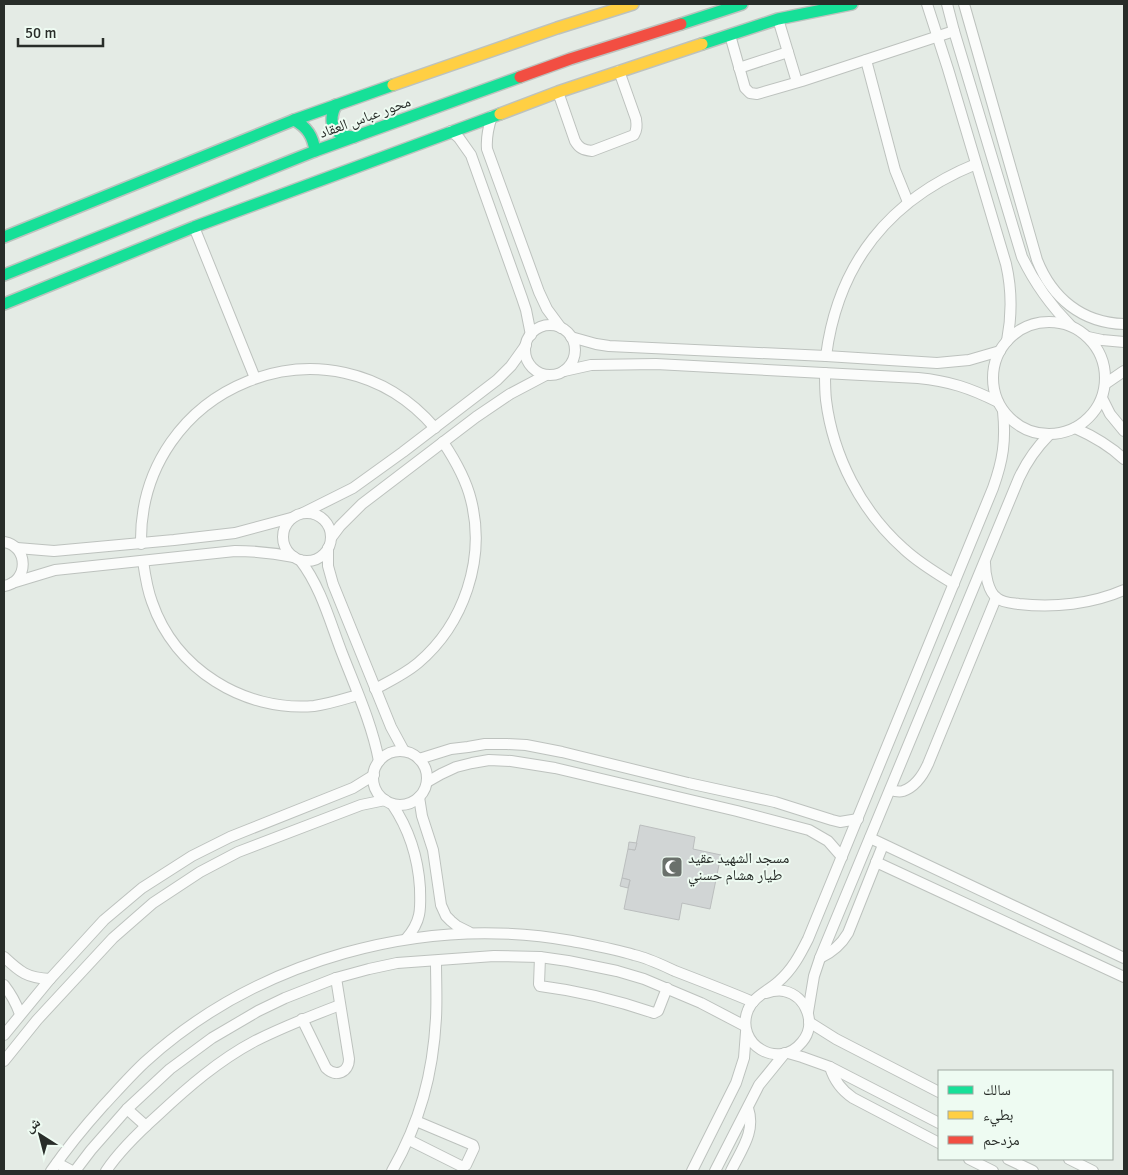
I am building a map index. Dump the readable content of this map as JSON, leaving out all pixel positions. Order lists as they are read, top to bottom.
{
  "streets": {
    "main road": ["محور عباس العقاد"]
  },
  "places": {
    "mosque": ["مسجد الشهيد عقيد طيار هشام حسني"]
  },
  "legend": ["سالك", "بطيء", "مزدحم"],
  "scale_bar": "50 m",
  "north": "top left"
}
